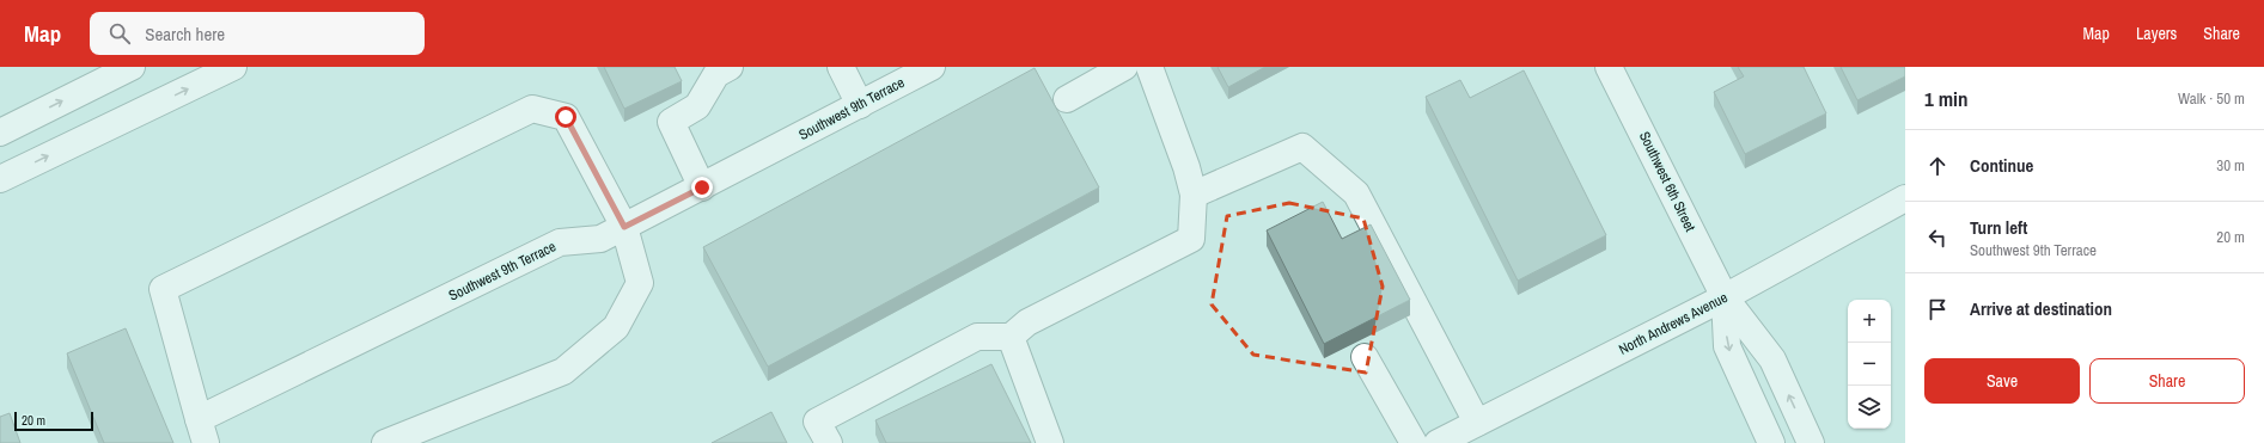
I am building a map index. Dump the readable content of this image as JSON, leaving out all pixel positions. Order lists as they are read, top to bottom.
{
  "streets": {
    "main road": ["Southwest 9th Terrace", "Southwest 6th Street", "North Andrews Avenue"]
  },
  "crossings": [
    ["Southwest 6th Street", "North Andrews Avenue"]
  ],
  "scale_bar": "20 m",
  "page": {
    "header": "Map",
    "search": "Search here",
    "nav": ["Map", "Layers", "Share"],
    "heading": ["1 min", "Walk · 50 m"],
    "list": [
      ["Continue", "30 m"],
      ["Turn left", "Southwest 9th Terrace", "20 m"],
      "Arrive at destination"
    ],
    "map_buttons": ["+", "−"],
    "buttons": ["Save", "Share"],
    "scale": "20 m"
  }
}
